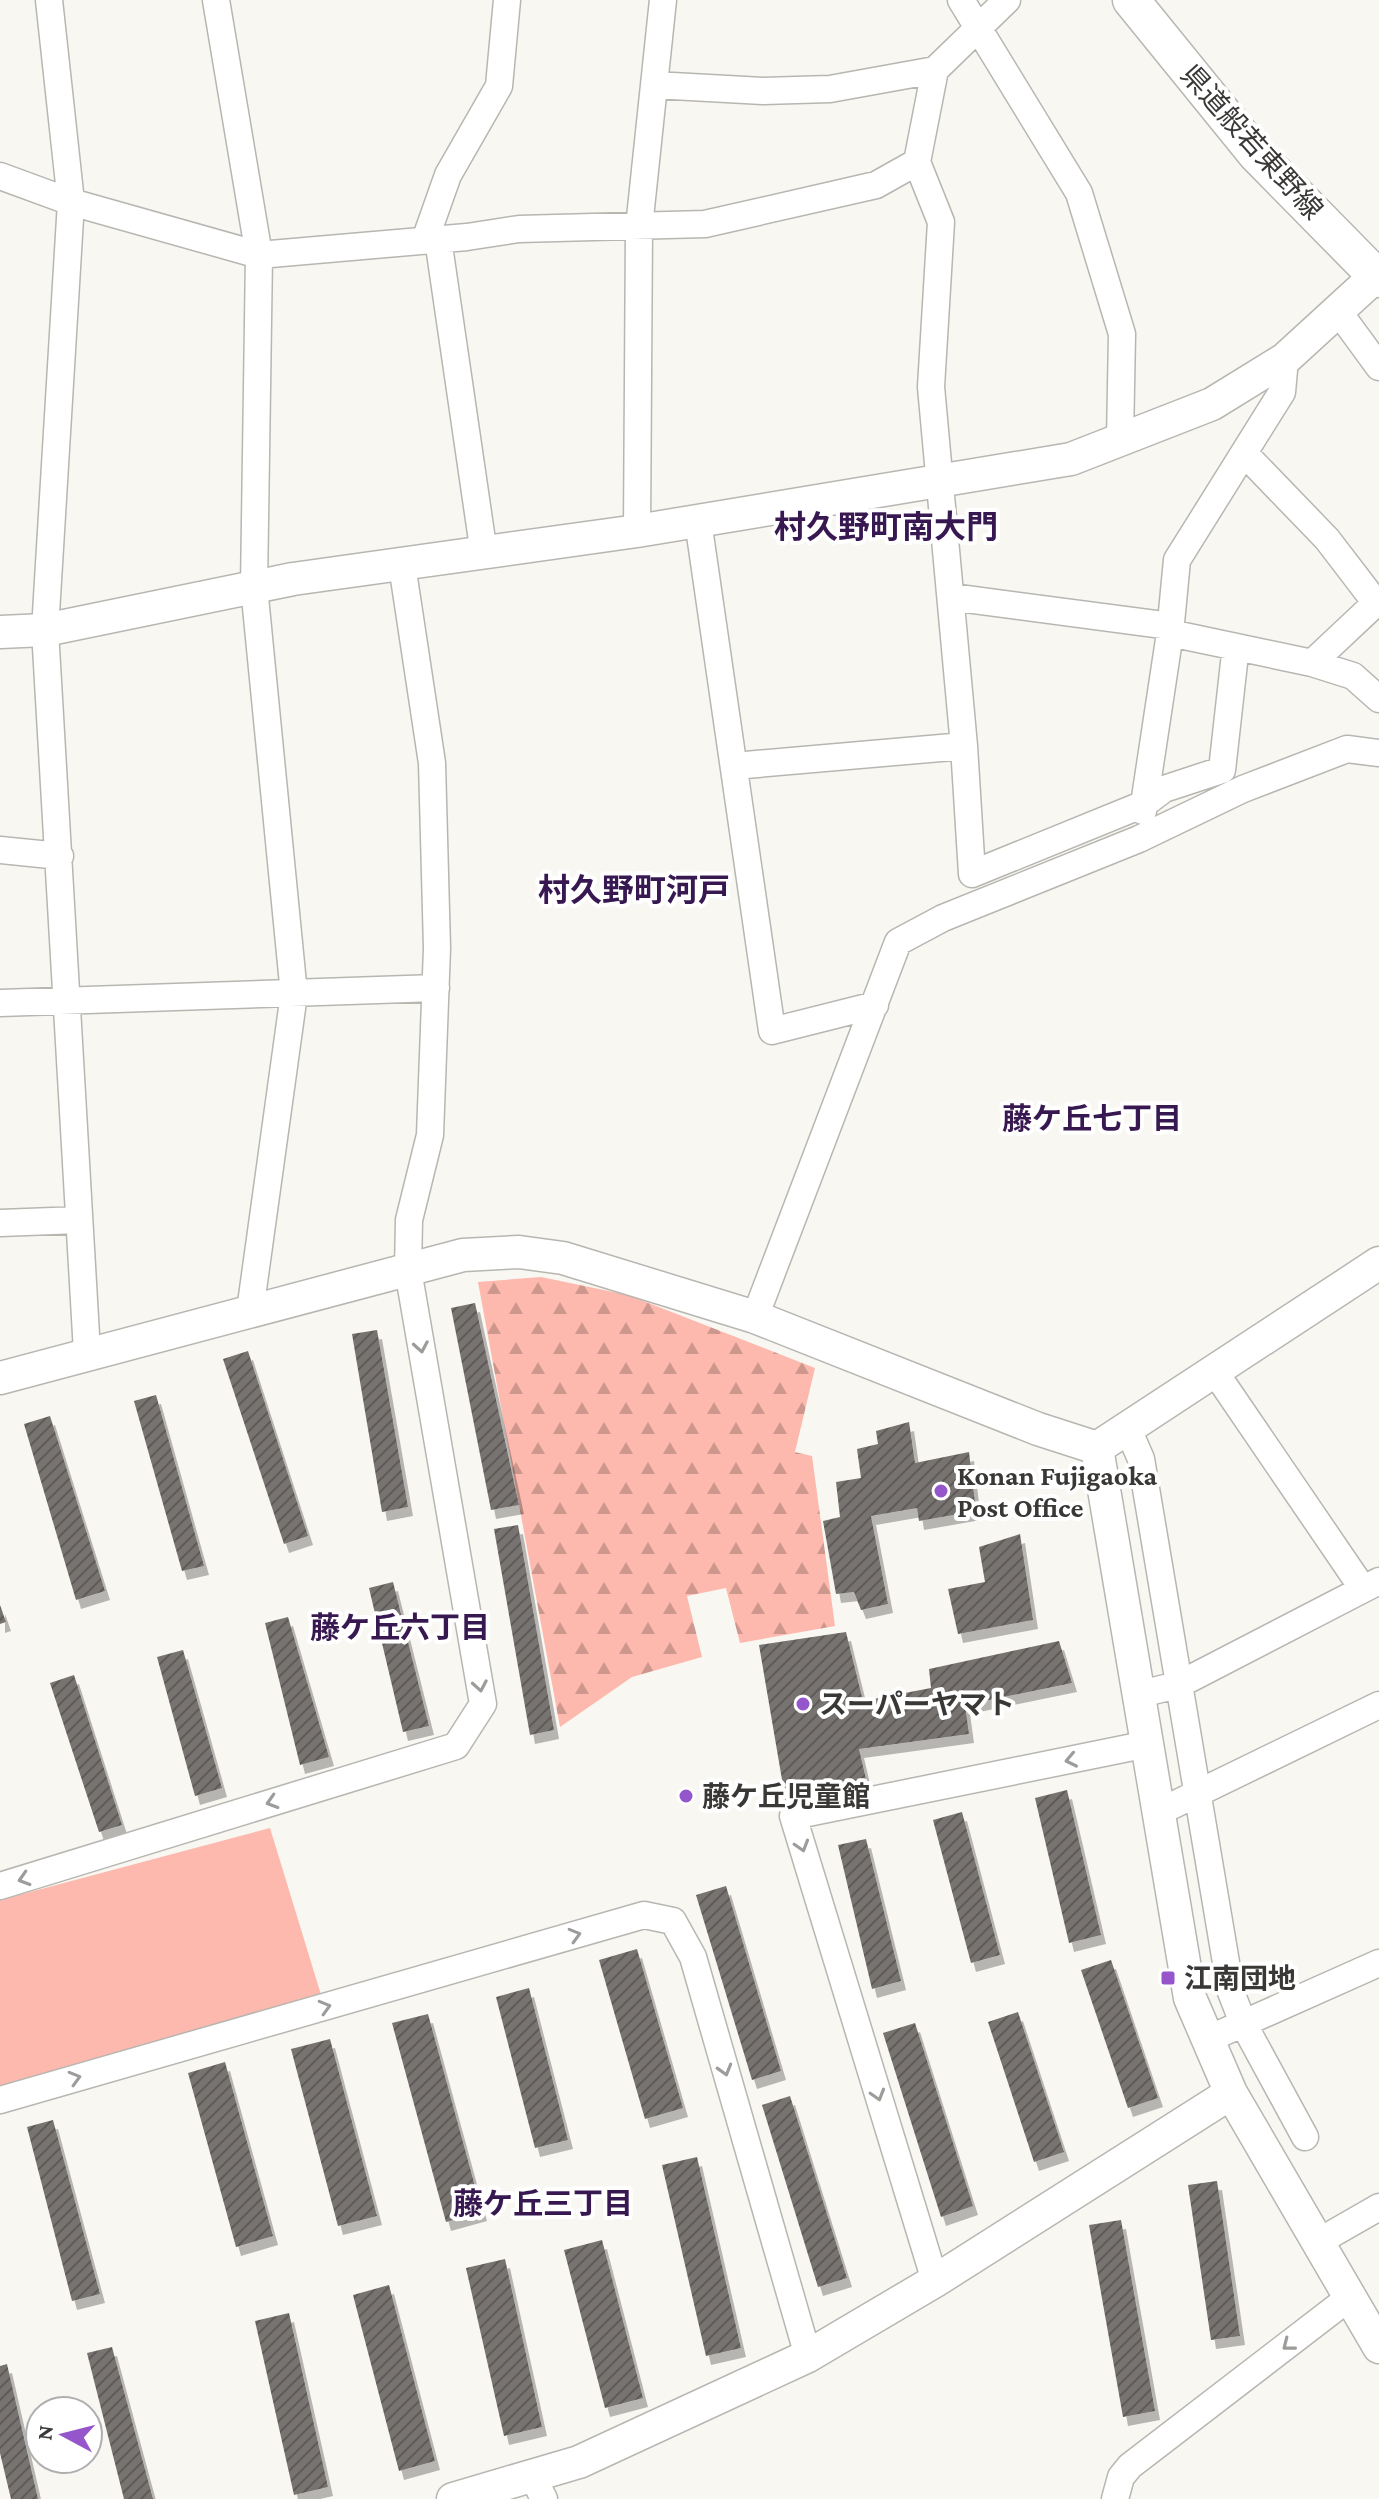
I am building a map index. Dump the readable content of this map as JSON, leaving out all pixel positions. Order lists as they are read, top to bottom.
{
  "streets": {
    "main road": ["県道般若東野線"]
  },
  "districts": [
    "村久野町南大門",
    "村久野町河戸",
    "藤ケ丘七丁目",
    "藤ケ丘六丁目",
    "藤ケ丘三丁目"
  ],
  "places": {
    "other": ["Konan Fujigaoka Post Office", "スーパーヤマト", "藤ケ丘児童館"],
    "transit": ["江南団地"]
  },
  "north": "left"
}
